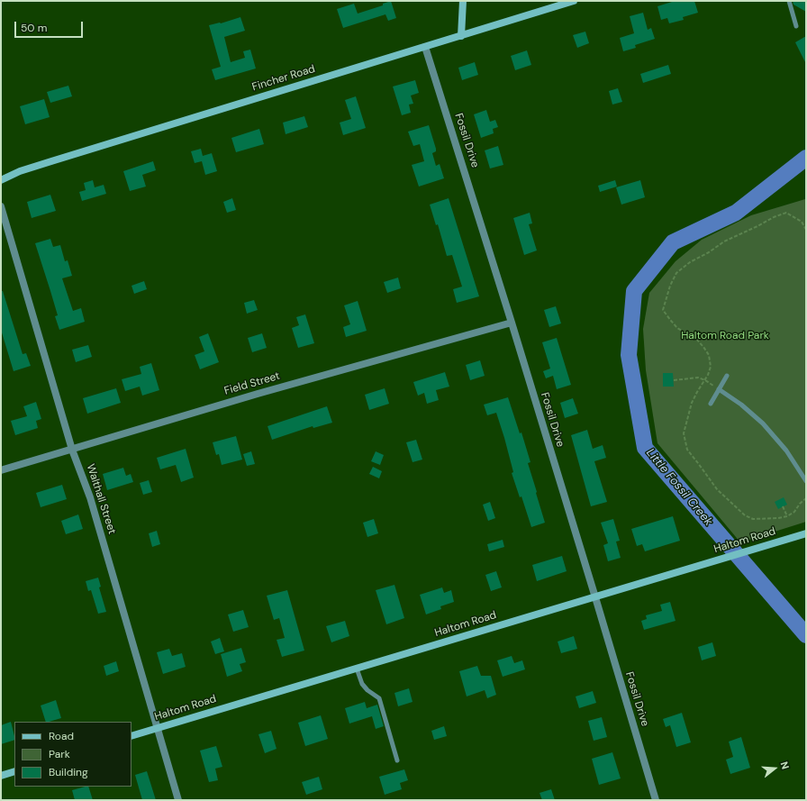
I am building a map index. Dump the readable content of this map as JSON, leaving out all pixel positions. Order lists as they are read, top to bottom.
{
  "streets": {
    "main road": ["Fincher Road", "Haltom Road"],
    "street": ["Fossil Drive", "Field Street", "Walthall Street"]
  },
  "crossings": [
    ["Fincher Road", "Fossil Drive"],
    ["Fossil Drive", "Field Street"],
    ["Fossil Drive", "Haltom Road"],
    ["Field Street", "Walthall Street"],
    ["Walthall Street", "Haltom Road"]
  ],
  "water": ["Little Fossil Creek"],
  "parks": ["Haltom Road Park"],
  "legend": ["Road", "Park", "Building"],
  "scale_bar": "50 m",
  "north": "right"
}
